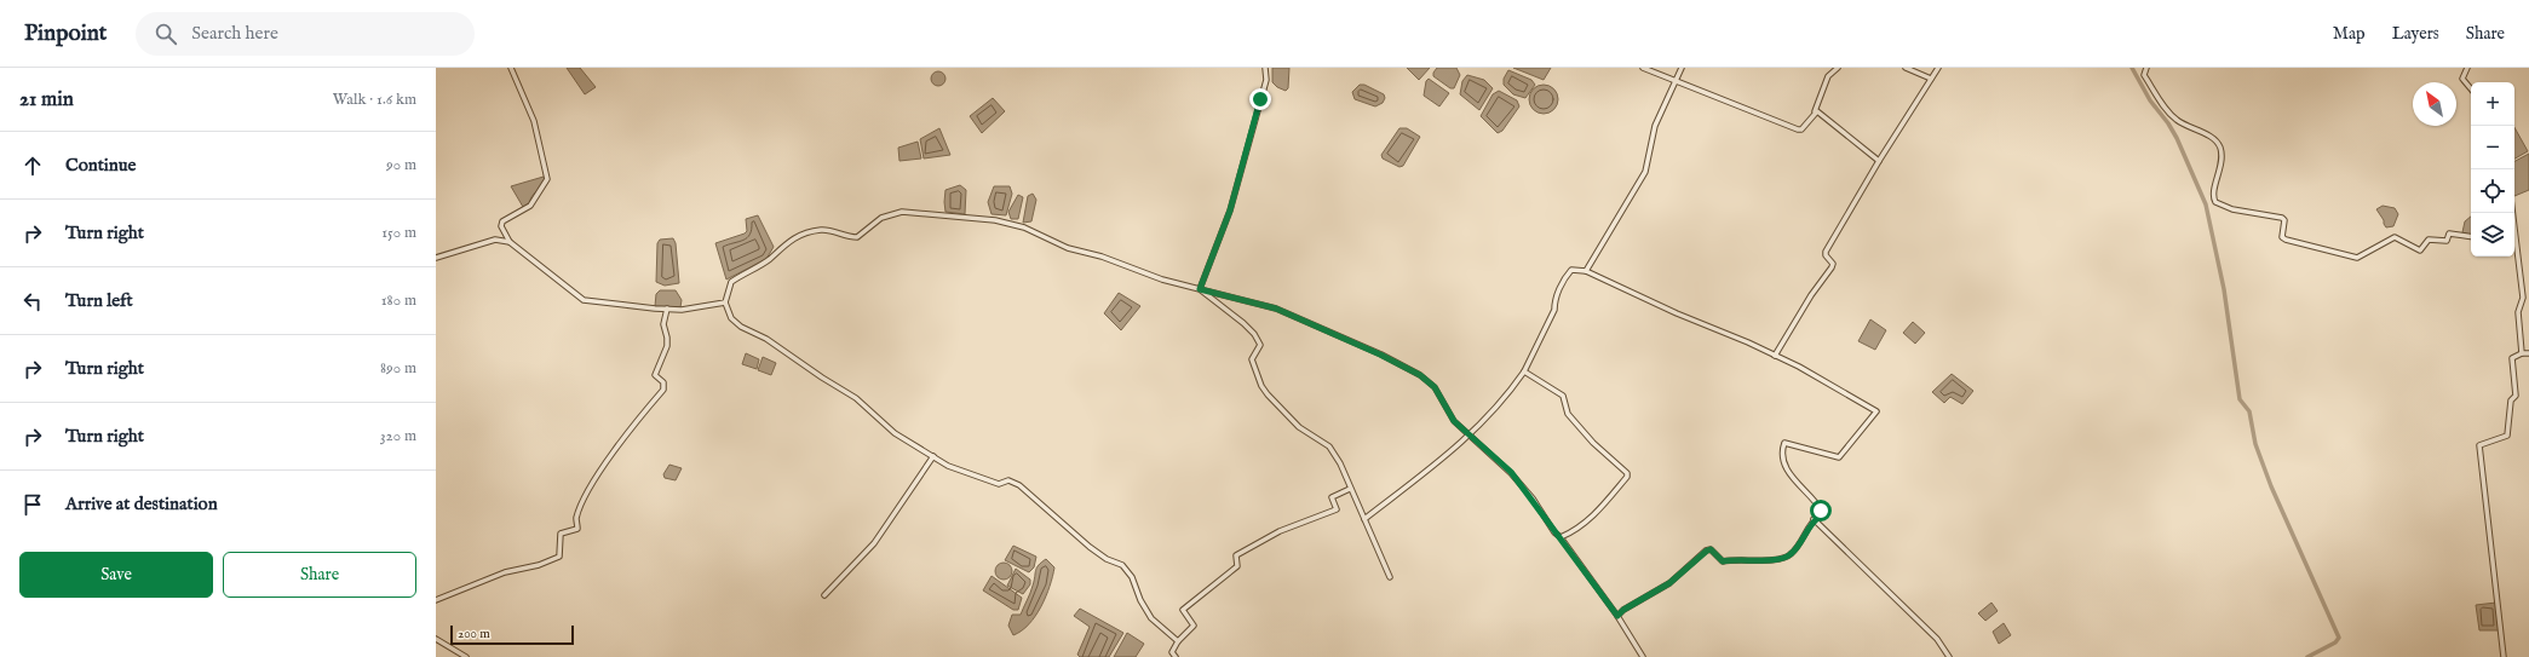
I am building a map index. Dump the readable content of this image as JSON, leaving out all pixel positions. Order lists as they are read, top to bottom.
{
  "scale_bar": "200 m",
  "north": "top left",
  "page": {
    "header": "Pinpoint",
    "search": "Search here",
    "nav": ["Map", "Layers", "Share"],
    "heading": ["21 min", "Walk · 1.6 km"],
    "map_buttons": ["+", "−"],
    "list": [
      ["Continue", "90 m"],
      ["Turn right", "150 m"],
      ["Turn left", "180 m"],
      ["Turn right", "890 m"],
      ["Turn right", "320 m"],
      "Arrive at destination"
    ],
    "buttons": ["Save", "Share"],
    "scale": "200 m"
  }
}
